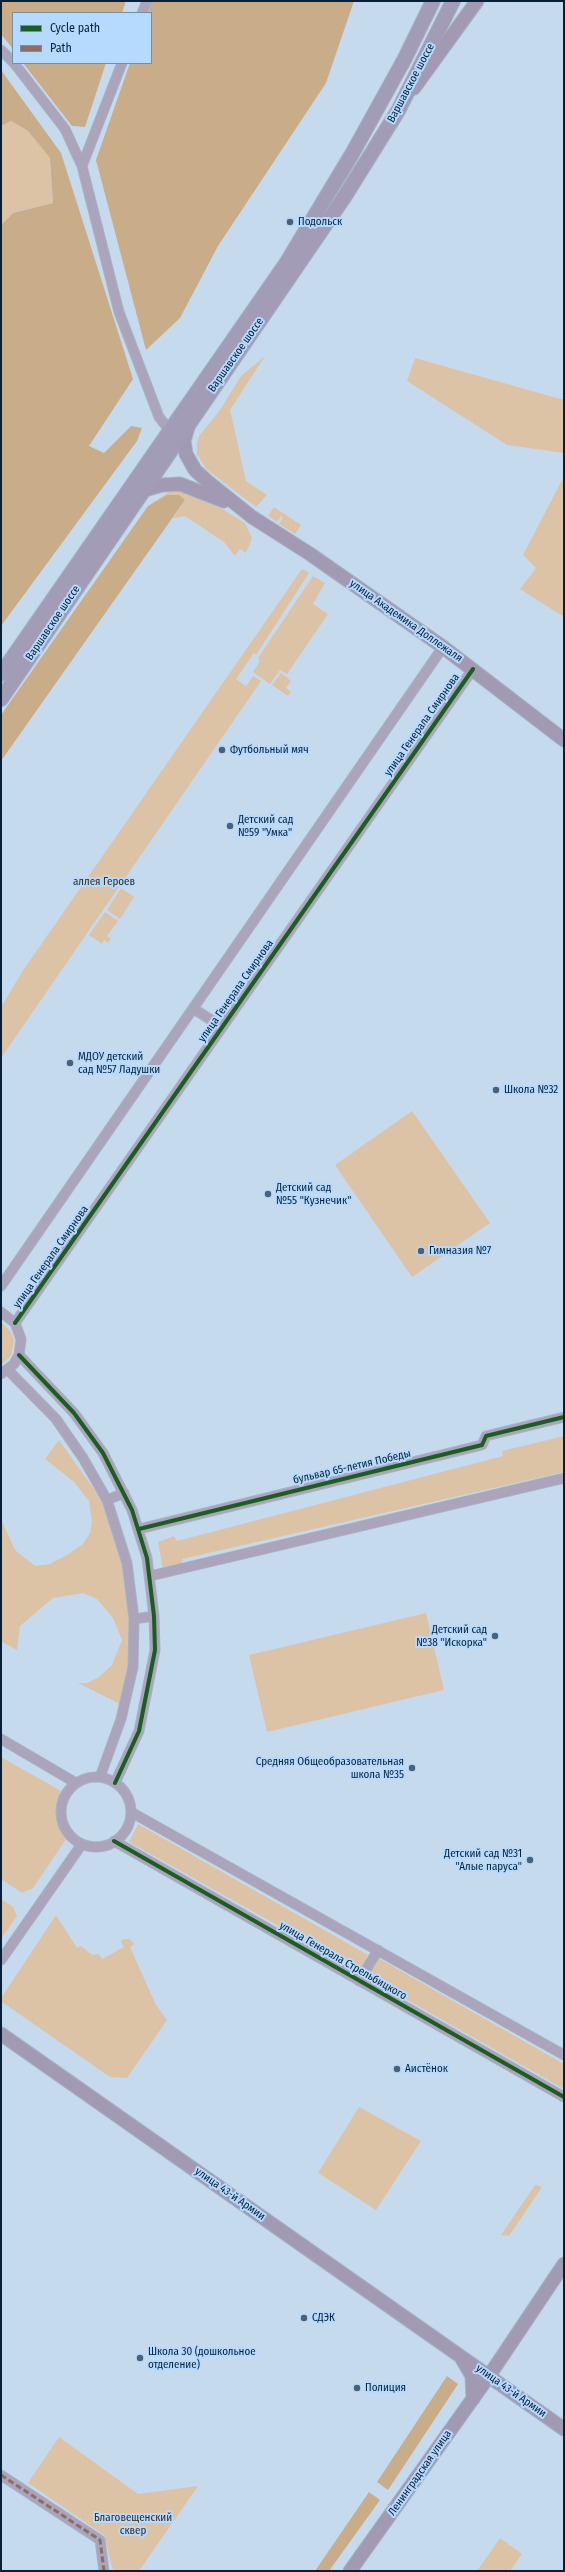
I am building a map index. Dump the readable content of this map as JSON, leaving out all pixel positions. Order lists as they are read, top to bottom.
{
  "streets": {
    "main road": [
      "Варшавское шоссе",
      "улица Академика Доллежаля",
      "улица 43-й Армии",
      "Ленинградская улица"
    ],
    "street": ["улица Генерала Смирнова", "бульвар 65-летия Победы", "улица Генерала Стрельбицкого"]
  },
  "crossings": [
    ["Варшавское шоссе", "улица Академика Доллежаля"],
    ["улица Академика Доллежаля", "улица Генерала Смирнова"],
    ["улица 43-й Армии", "Ленинградская улица"]
  ],
  "parks": ["аллея Героев", "Благовещенский сквер"],
  "places": [
    "Подольск",
    "Футбольный мяч",
    "Детский сад №59 \"Умка\"",
    "МДОУ детский сад №57 Ладушки",
    "Школа №32",
    "Детский сад №55 \"Кузнечик\"",
    "Гимназия №7",
    "Детский сад №38 \"Искорка\"",
    "Средняя Общеобразовательная школа №35",
    "Детский сад №31 \"Алые паруса\"",
    "Аистёнок",
    "СДЭК",
    "Школа 30 (дошкольное отделение)",
    "Полиция"
  ],
  "legend": ["Cycle path", "Path"]
}
